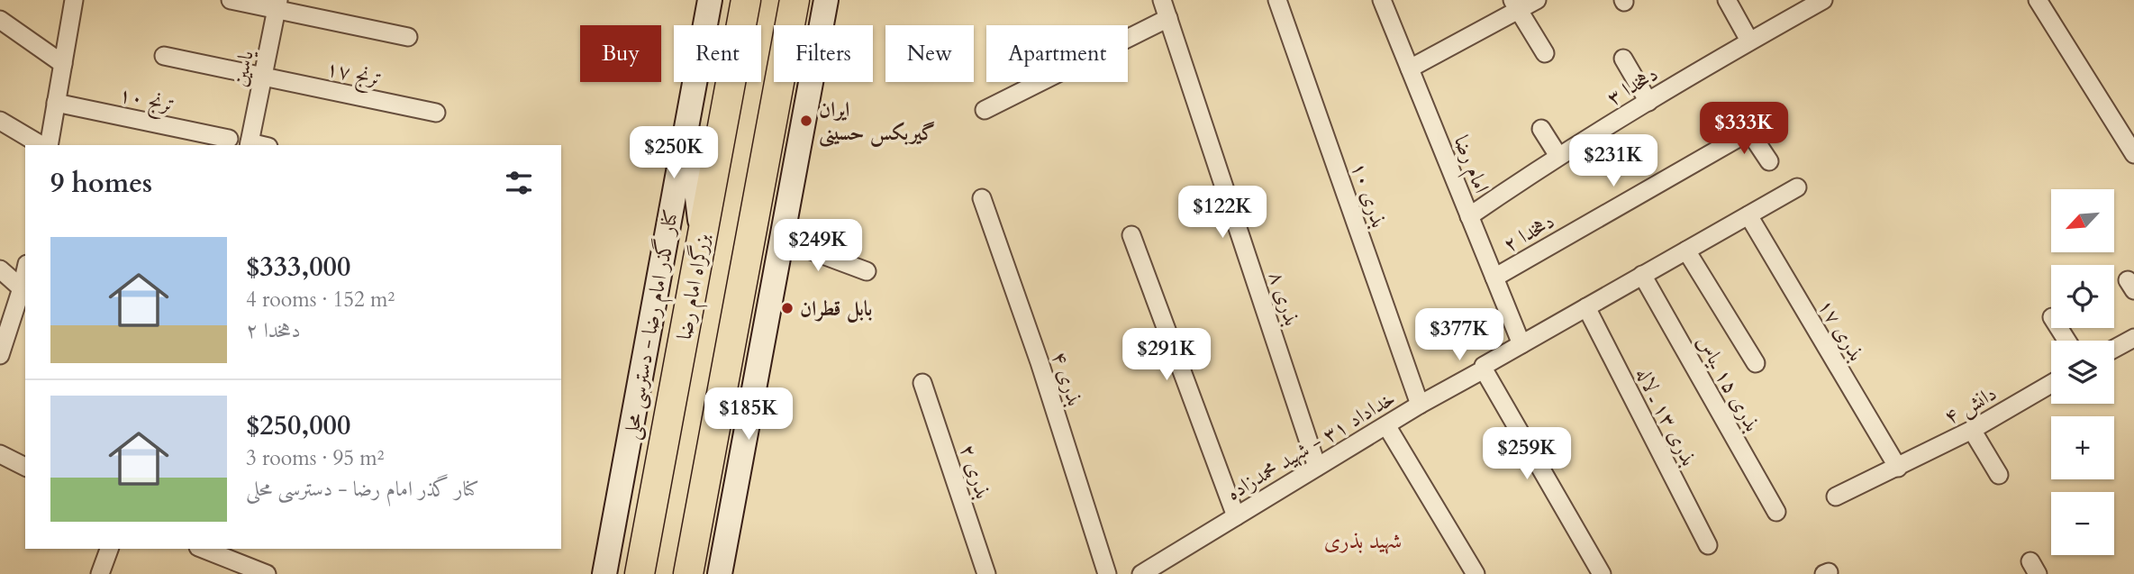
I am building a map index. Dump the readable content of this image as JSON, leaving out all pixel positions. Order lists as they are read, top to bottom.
{
  "streets": {
    "highway": ["بزرگراه امام رضا"],
    "main road": ["کنار گذر امام رضا - دسترسی محلی"],
    "street": [
      "یاسین",
      "ترنج ۱۷",
      "دهخدا ۳",
      "ترنج ۱۰",
      "امام رضا",
      "بذری ۱۰",
      "دهخدا ۲",
      "بذری ۸",
      "بذری ۱۷",
      "بذری ۴",
      "بذری ۱۵ ـ‌یاس",
      "دانش ۴",
      "بذری ۱۳ ـ لاله",
      "خداداد ۳۱ - شهید محمدزاده",
      "بذری ۲"
    ]
  },
  "crossings": [
    ["یاسین", "ترنج ۱۷"],
    ["دهخدا ۳", "امام رضا"],
    ["امام رضا", "دهخدا ۲"],
    ["امام رضا", "خداداد ۳۱ - شهید محمدزاده"],
    ["بذری ۱۰", "خداداد ۳۱ - شهید محمدزاده"],
    ["بذری ۸", "خداداد ۳۱ - شهید محمدزاده"],
    ["بذری ۱۷", "دانش ۴"],
    ["بذری ۱۷", "خداداد ۳۱ - شهید محمدزاده"],
    ["بذری ۱۵ ـ‌یاس", "خداداد ۳۱ - شهید محمدزاده"],
    ["بذری ۱۳ ـ لاله", "خداداد ۳۱ - شهید محمدزاده"]
  ],
  "districts": ["شهید بذری"],
  "places": ["ایران گیربکس حسینی", "بابل قطران"],
  "north": "bottom left",
  "page": {
    "chip": [
      "Buy",
      "Rent",
      "Filters",
      "New",
      "Apartment"
    ],
    "price": [
      "$333K",
      "$250K",
      "$231K",
      "$122K",
      "$249K",
      "$377K",
      "$291K",
      "$185K",
      "$259K"
    ],
    "heading": "9 homes",
    "map_buttons": ["+", "−"],
    "list": [
      {
        "name": "$333,000",
        "note": "4 rooms · 152 m² · دهخدا ۲"
      },
      {
        "name": "$250,000",
        "note": "3 rooms · 95 m² · کنار گذر امام رضا - دسترسی محلی"
      }
    ]
  }
}
